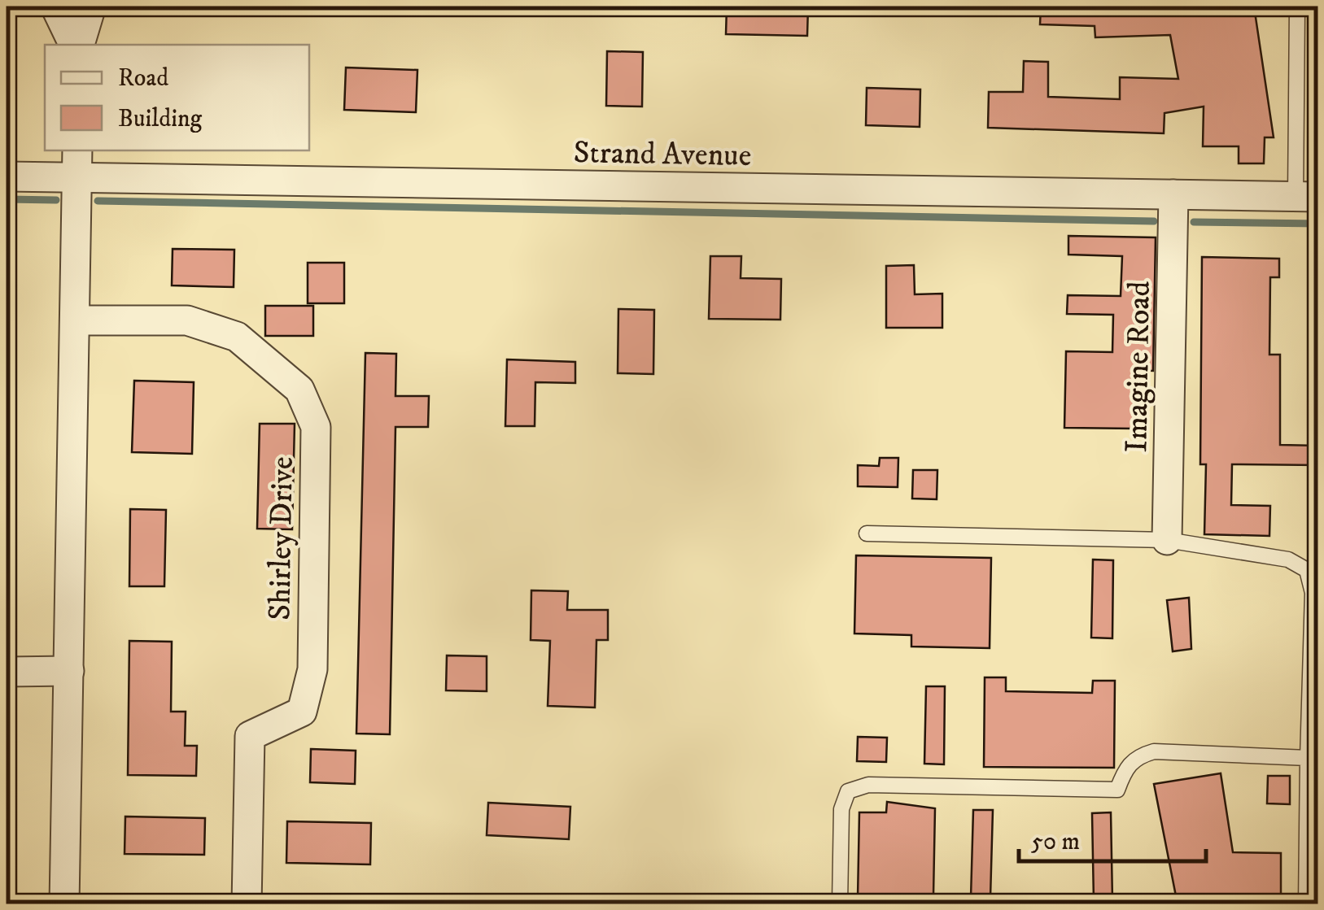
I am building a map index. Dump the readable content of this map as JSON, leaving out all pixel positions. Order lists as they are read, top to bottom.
{
  "streets": {
    "street": ["Strand Avenue", "Imagine Road", "Shirley Drive"]
  },
  "crossings": [
    ["Strand Avenue", "Imagine Road"]
  ],
  "legend": ["Road", "Building"],
  "scale_bar": "50 m"
}
